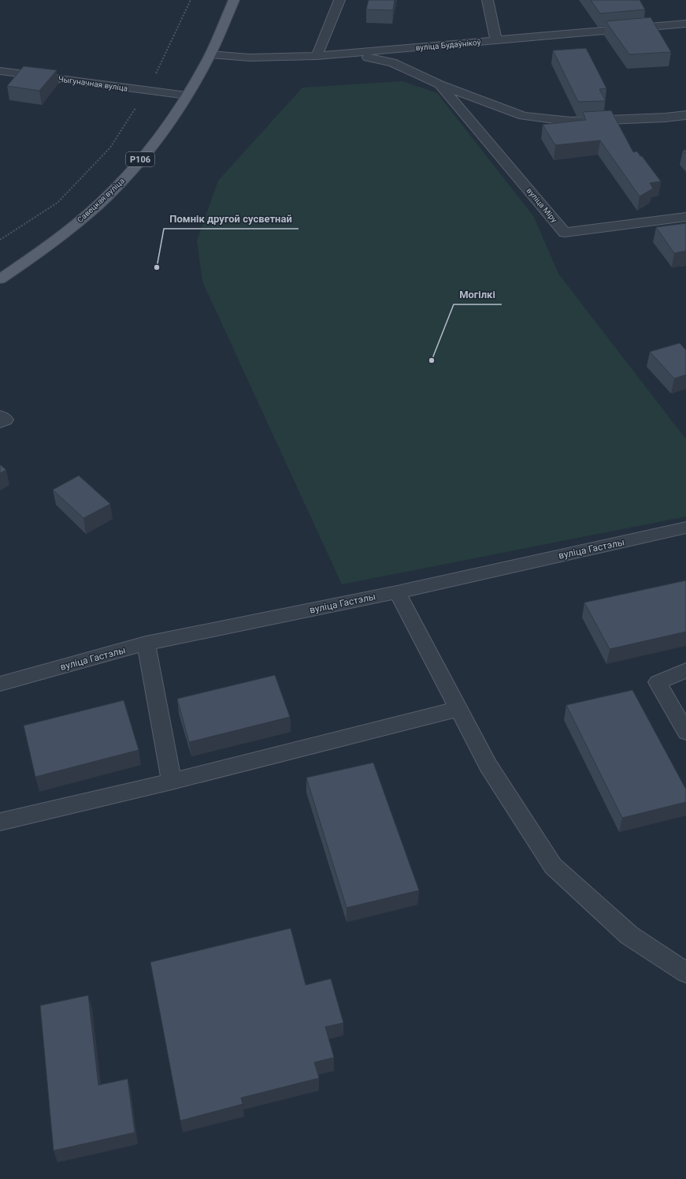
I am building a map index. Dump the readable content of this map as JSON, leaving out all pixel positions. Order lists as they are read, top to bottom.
{
  "streets": {
    "main road": ["Р106", "Савецкая вуліца"],
    "street": [
      "вуліца Будаўнікоў",
      "Чыгуначная вуліца",
      "вуліца Міру",
      "вуліца Гастэлы"
    ]
  },
  "crossings": [
    ["вуліца Будаўнікоў", "Савецкая вуліца"],
    ["Чыгуначная вуліца", "Савецкая вуліца"]
  ],
  "places": ["Помнік другой сусветнай", "Могілкі"]
}
